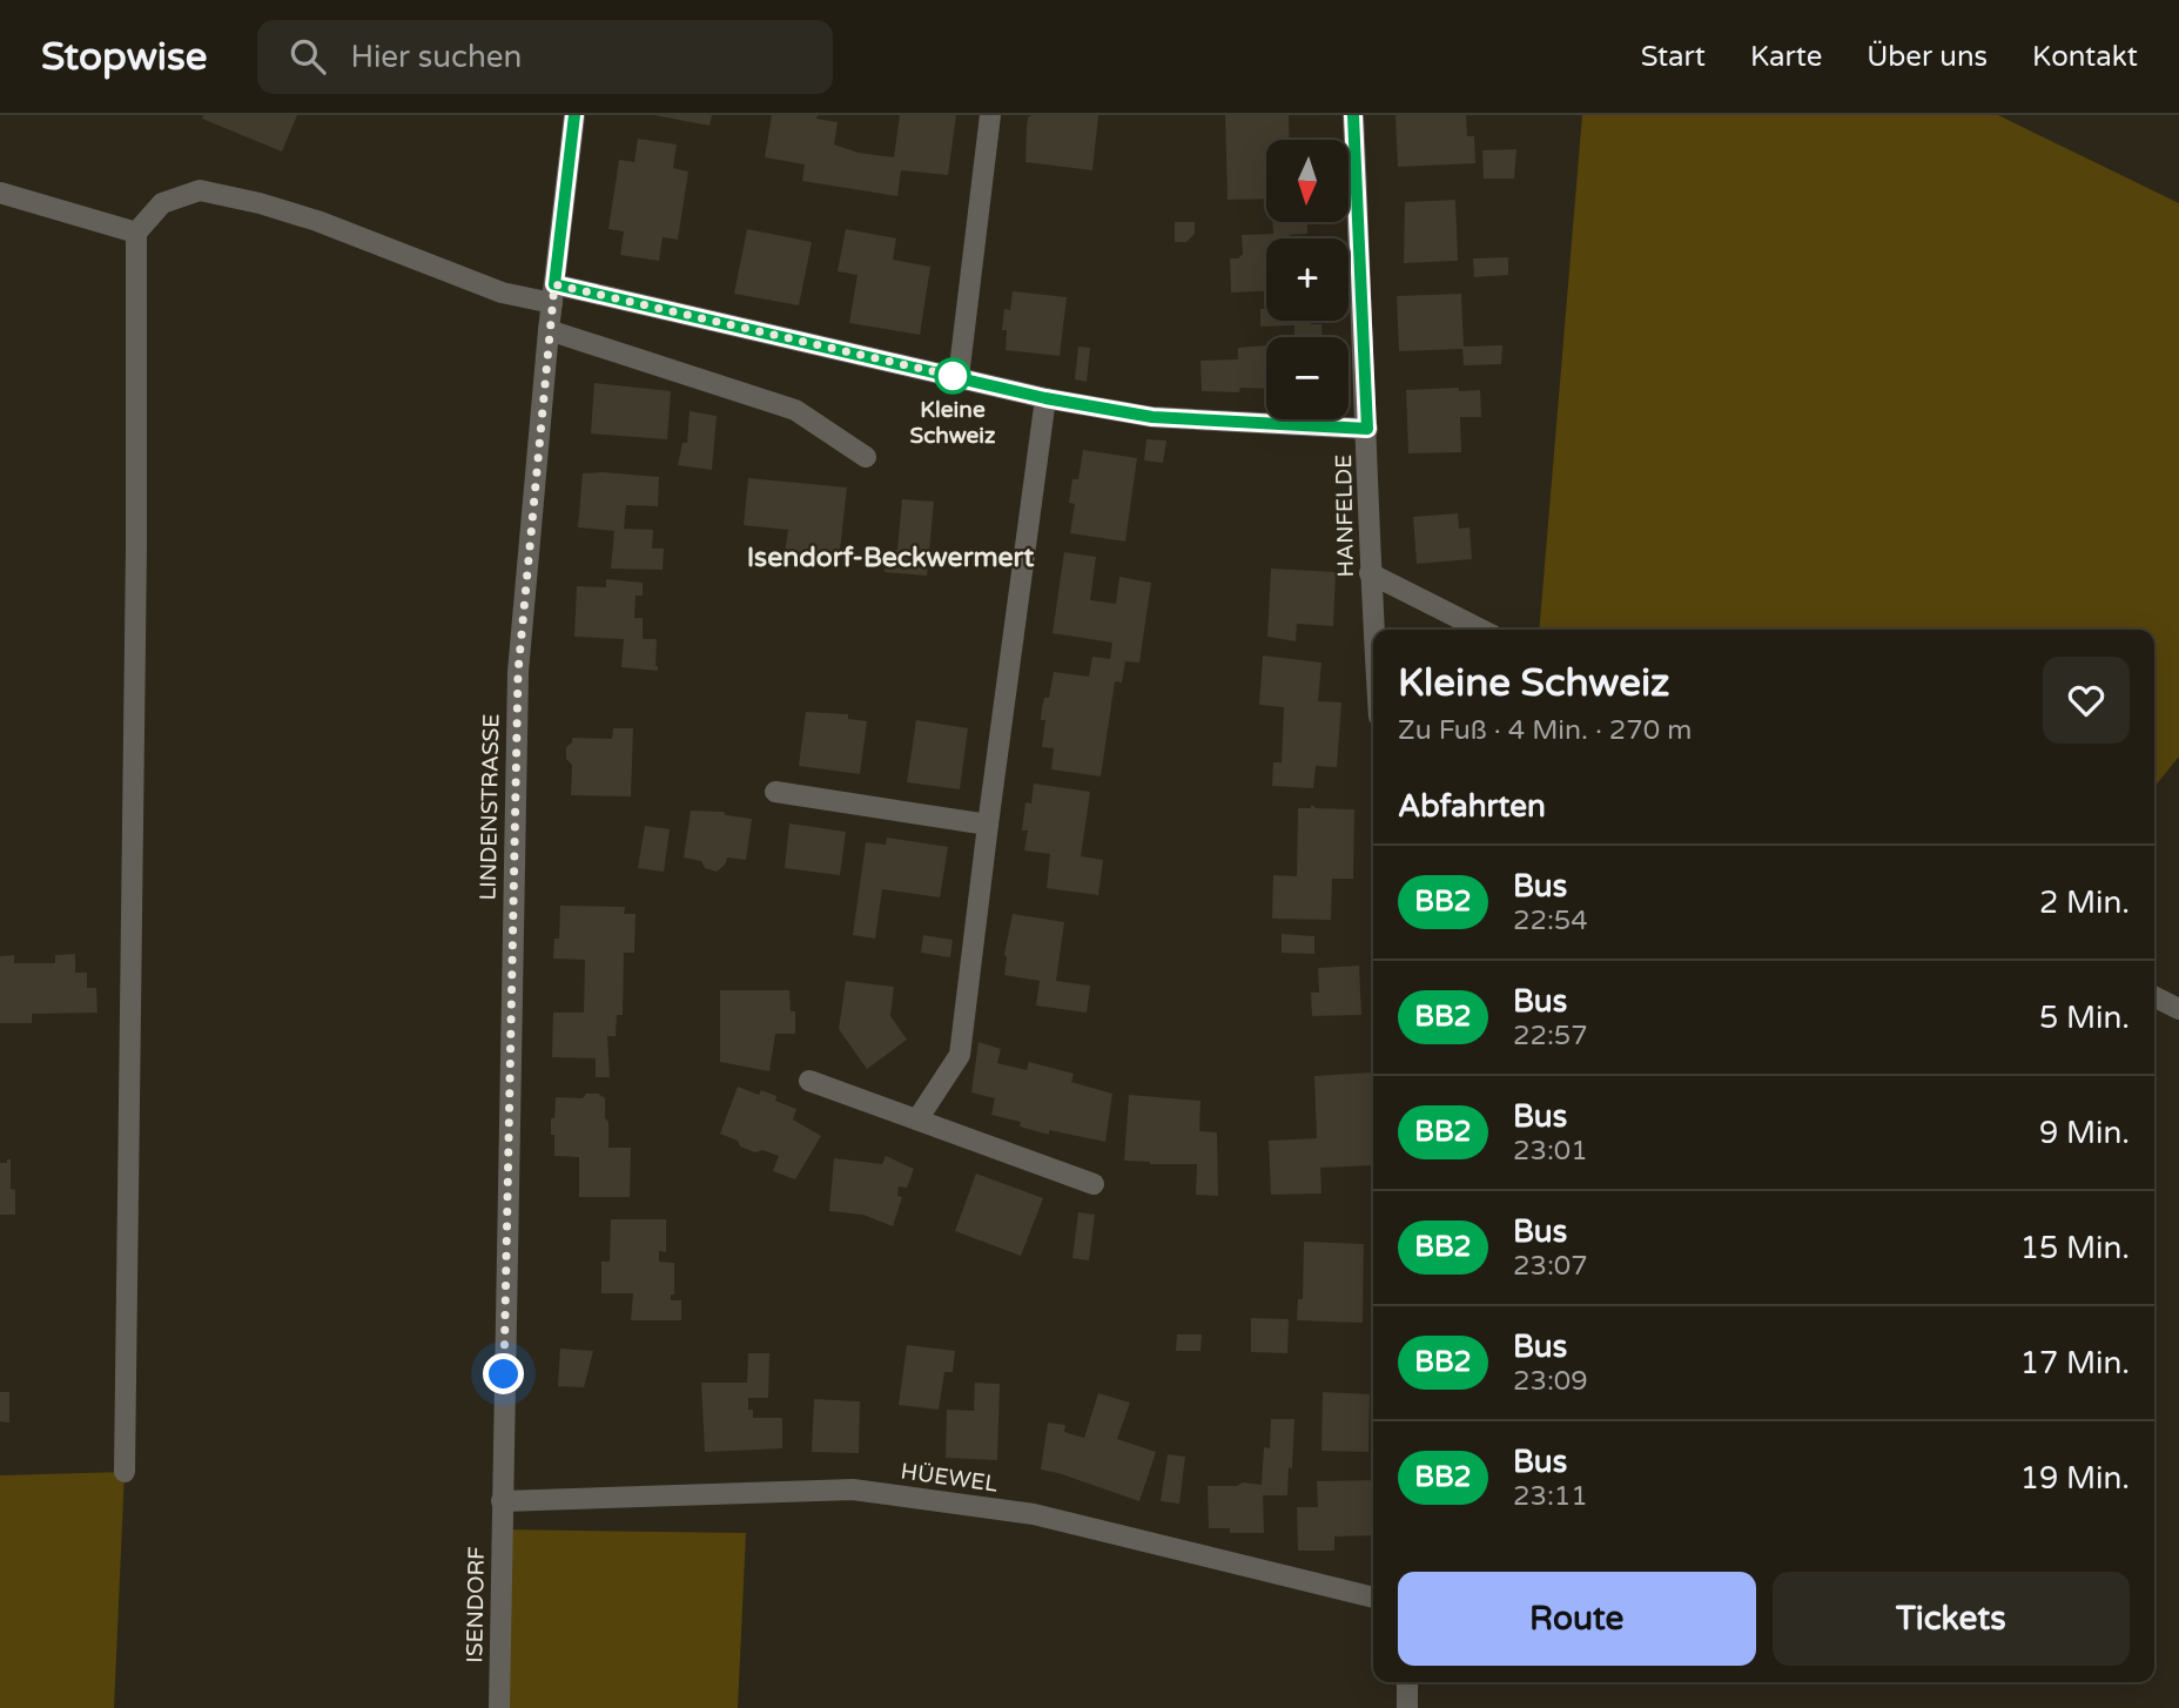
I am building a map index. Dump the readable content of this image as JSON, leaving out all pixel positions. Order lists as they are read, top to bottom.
{
  "streets": {
    "street": [
      "HANFELDE",
      "LINDENSTRASSE",
      "HÜEWEL",
      "ISENDORF"
    ]
  },
  "crossings": [
    ["LINDENSTRASSE", "HÜEWEL"],
    ["LINDENSTRASSE", "ISENDORF"],
    ["HÜEWEL", "ISENDORF"]
  ],
  "districts": ["Isendorf-Beckwermert"],
  "places": ["Kleine Schweiz"],
  "lines": ["bus line BB2"],
  "north": "bottom",
  "page": {
    "header": "Stopwise",
    "search": "Hier suchen",
    "nav": [
      "Start",
      "Karte",
      "Über uns",
      "Kontakt"
    ],
    "map_buttons": ["+", "−"],
    "heading": [
      ["Kleine Schweiz", "Zu Fuß · 4 Min. · 270 m"],
      "Abfahrten"
    ],
    "list": [
      {
        "mark": "BB2",
        "name": "Bus",
        "note": "22:54",
        "value": "2 Min."
      },
      {
        "mark": "BB2",
        "name": "Bus",
        "note": "22:57",
        "value": "5 Min."
      },
      {
        "mark": "BB2",
        "name": "Bus",
        "note": "23:01",
        "value": "9 Min."
      },
      {
        "mark": "BB2",
        "name": "Bus",
        "note": "23:07",
        "value": "15 Min."
      },
      {
        "mark": "BB2",
        "name": "Bus",
        "note": "23:09",
        "value": "17 Min."
      },
      {
        "mark": "BB2",
        "name": "Bus",
        "note": "23:11",
        "value": "19 Min."
      }
    ],
    "buttons": ["Route", "Tickets"]
  }
}
